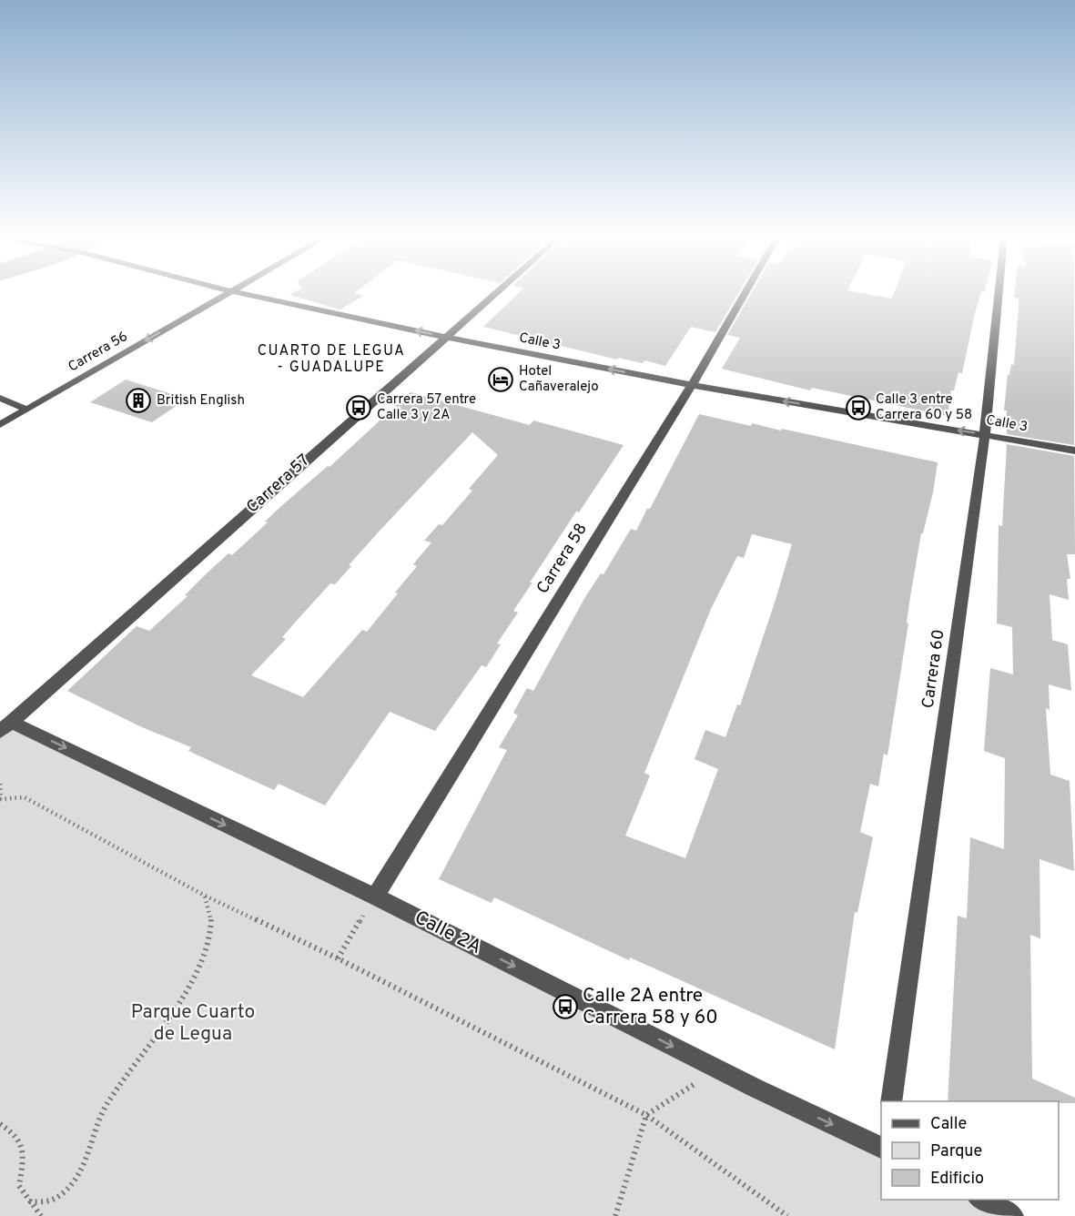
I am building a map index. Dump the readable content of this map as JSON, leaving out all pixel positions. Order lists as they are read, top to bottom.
{
  "streets": {
    "street": [
      "Calle 3",
      "Carrera 56",
      "Carrera 57",
      "Carrera 58",
      "Carrera 60",
      "Calle 2A"
    ]
  },
  "crossings": [
    ["Calle 3", "Carrera 57"],
    ["Calle 3", "Carrera 58"],
    ["Calle 3", "Carrera 60"],
    ["Carrera 57", "Calle 2A"],
    ["Carrera 58", "Calle 2A"]
  ],
  "one_way": ["Calle 3", "Carrera 56", "Calle 2A"],
  "districts": ["CUARTO DE LEGUA - GUADALUPE"],
  "parks": ["Parque Cuarto de Legua"],
  "places": {
    "hotel": ["Hotel Cañaveralejo"],
    "building": ["British English"],
    "bus stop": ["Carrera 57 entre Calle 3 y 2A", "Calle 3 entre Carrera 60 y 58", "Calle 2A entre Carrera 58 y 60"]
  },
  "legend": ["Calle", "Parque", "Edificio"]
}
